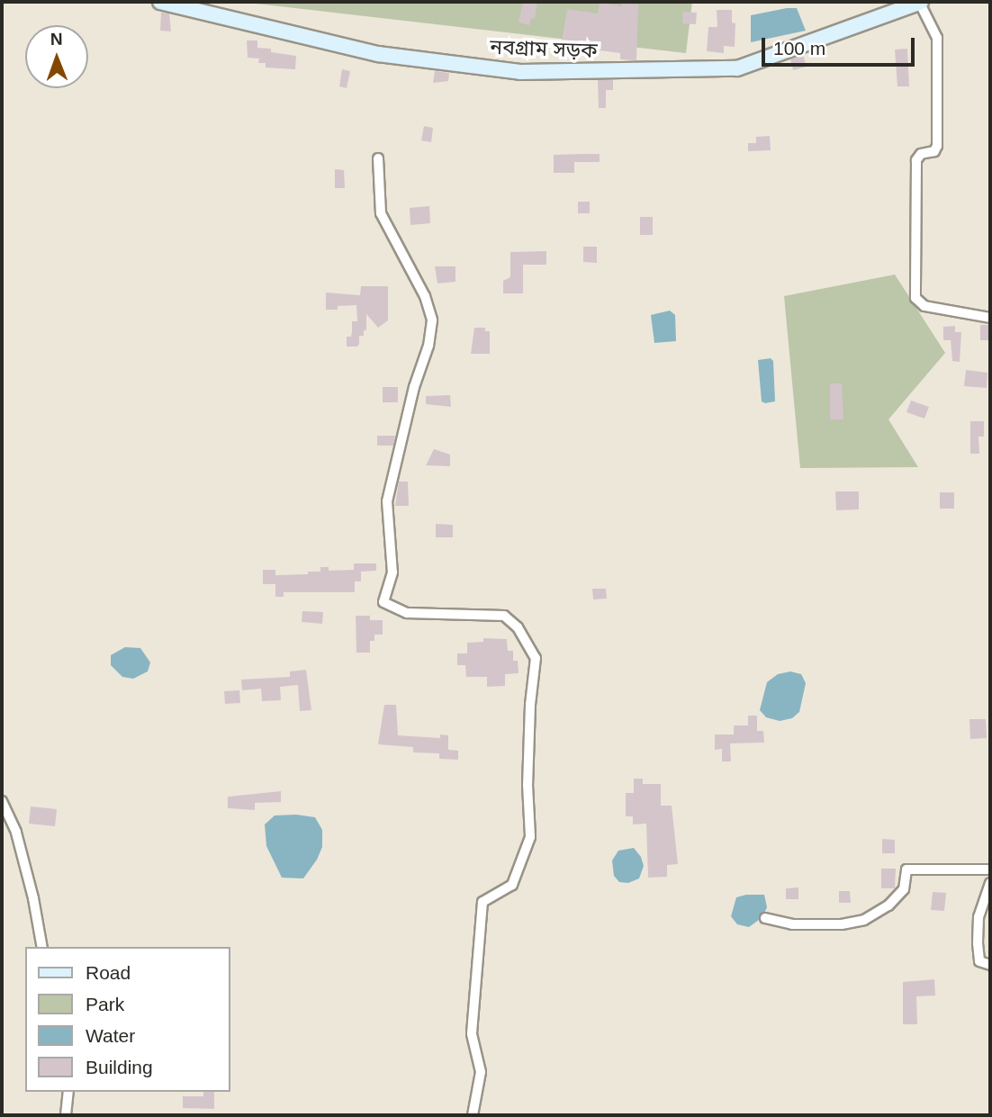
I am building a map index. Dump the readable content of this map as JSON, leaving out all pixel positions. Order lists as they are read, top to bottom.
{
  "streets": {
    "main road": ["নবগ্রাম সড়ক"]
  },
  "legend": [
    "Road",
    "Park",
    "Water",
    "Building"
  ],
  "scale_bar": "100 m",
  "north": "top"
}
